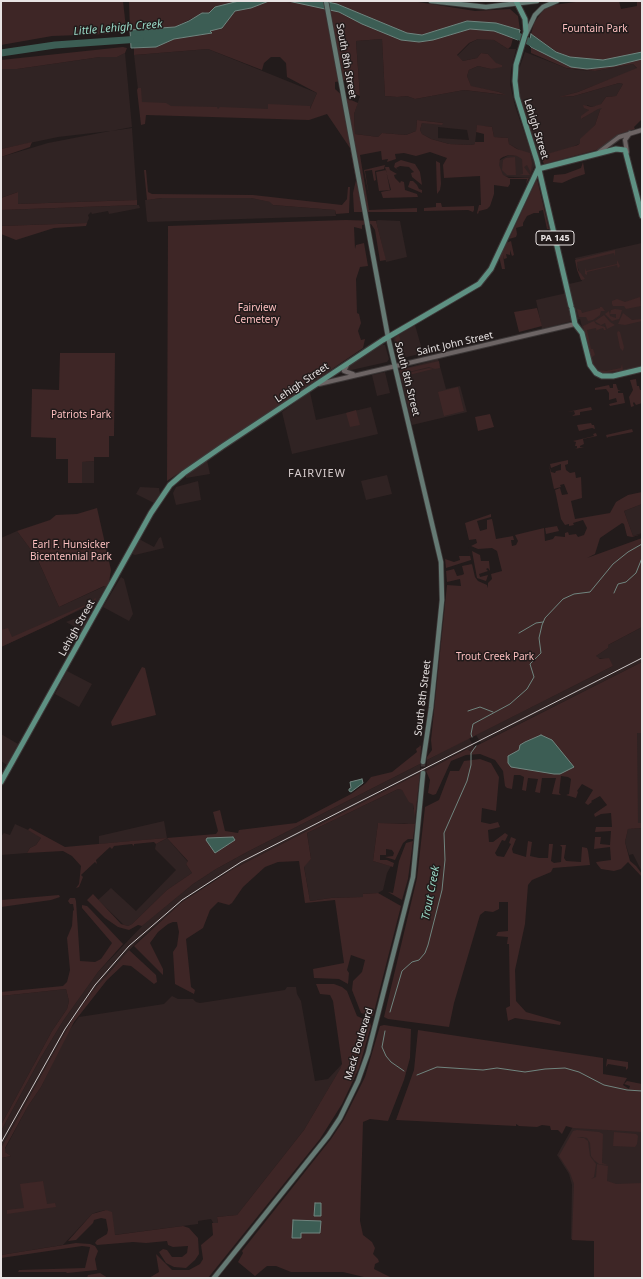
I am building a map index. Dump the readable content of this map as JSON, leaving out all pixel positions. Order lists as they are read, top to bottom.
{
  "streets": {
    "main road": [
      "South 8th Street",
      "Lehigh Street",
      "PA 145",
      "Mack Boulevard"
    ],
    "street": ["Saint John Street"]
  },
  "crossings": [
    ["South 8th Street", "Lehigh Street"],
    ["South 8th Street", "Saint John Street"],
    ["Lehigh Street", "PA 145"],
    ["Lehigh Street", "Saint John Street"],
    ["PA 145", "Saint John Street"]
  ],
  "districts": ["FAIRVIEW"],
  "water": ["Little Lehigh Creek", "Trout Creek"],
  "parks": [
    "Fountain Park",
    "Fairview Cemetery",
    "Patriots Park",
    "Earl F. Hunsicker Bicentennial Park",
    "Trout Creek Park"
  ]
}
